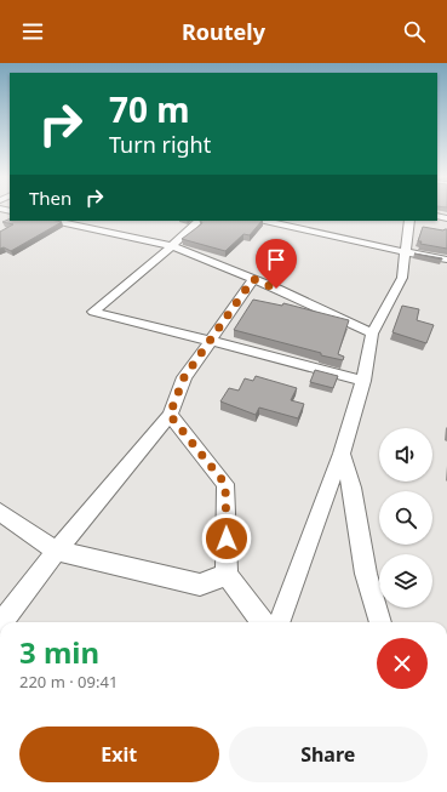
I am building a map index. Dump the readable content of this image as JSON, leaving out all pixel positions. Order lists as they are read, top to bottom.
{
  "page": {
    "header": "Routely",
    "turn": ["70 m", "Turn right"],
    "then": "Then",
    "heading": ["3 min", "220 m · 09:41"],
    "buttons": ["Exit", "Share"]
  }
}
